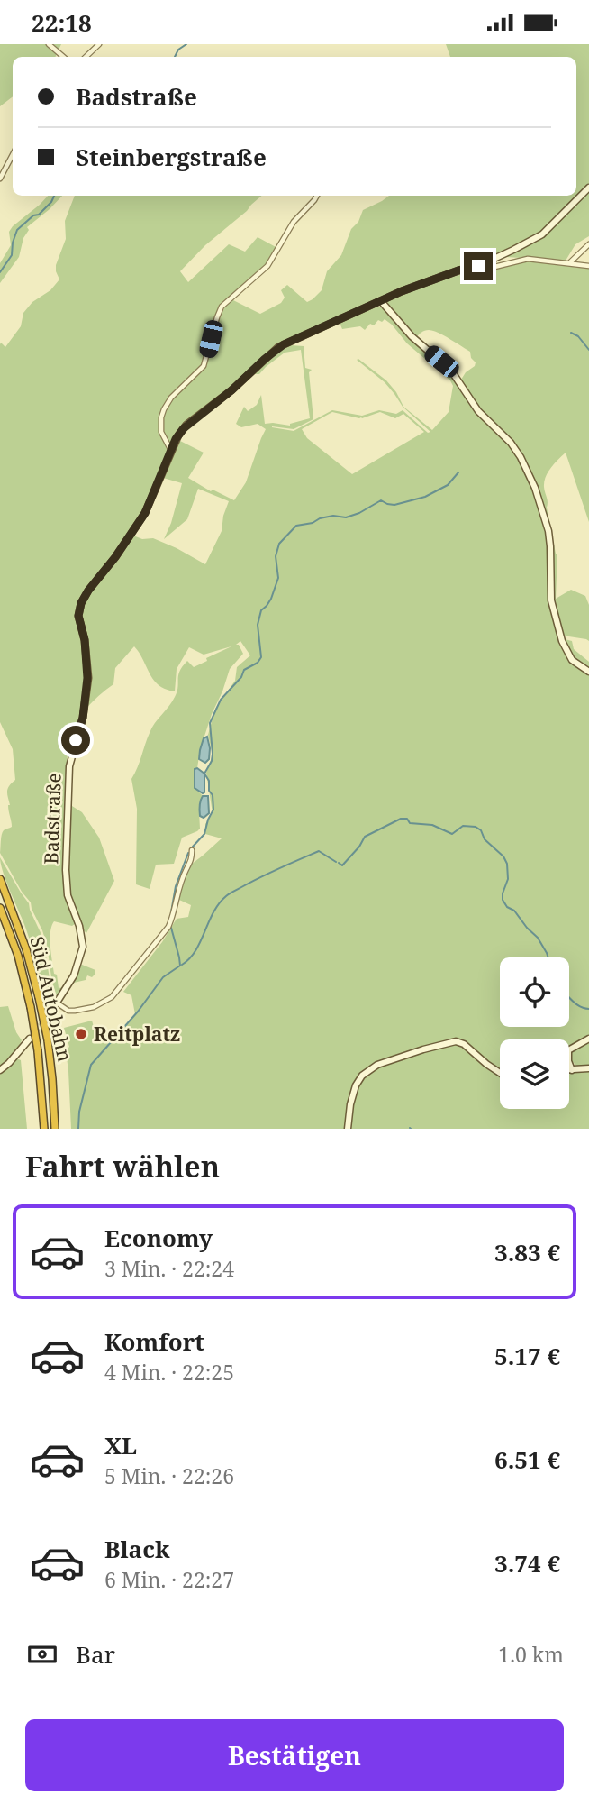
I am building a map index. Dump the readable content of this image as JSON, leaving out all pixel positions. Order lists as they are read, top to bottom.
{
  "streets": {
    "highway": ["Süd Autobahn"],
    "street": ["Badstraße"]
  },
  "places": ["Reitplatz"],
  "page": {
    "status": "22:18",
    "banner": ["Badstraße", "Steinbergstraße"],
    "heading": "Fahrt wählen",
    "list": [
      {
        "name": "Economy",
        "note": "3 Min. · 22:24",
        "value": "3.83 €"
      },
      {
        "name": "Komfort",
        "note": "4 Min. · 22:25",
        "value": "5.17 €"
      },
      {
        "name": "XL",
        "note": "5 Min. · 22:26",
        "value": "6.51 €"
      },
      {
        "name": "Black",
        "note": "6 Min. · 22:27",
        "value": "3.74 €"
      }
    ],
    "pay": ["Bar", "1.0 km"],
    "buttons": "Bestätigen"
  }
}
